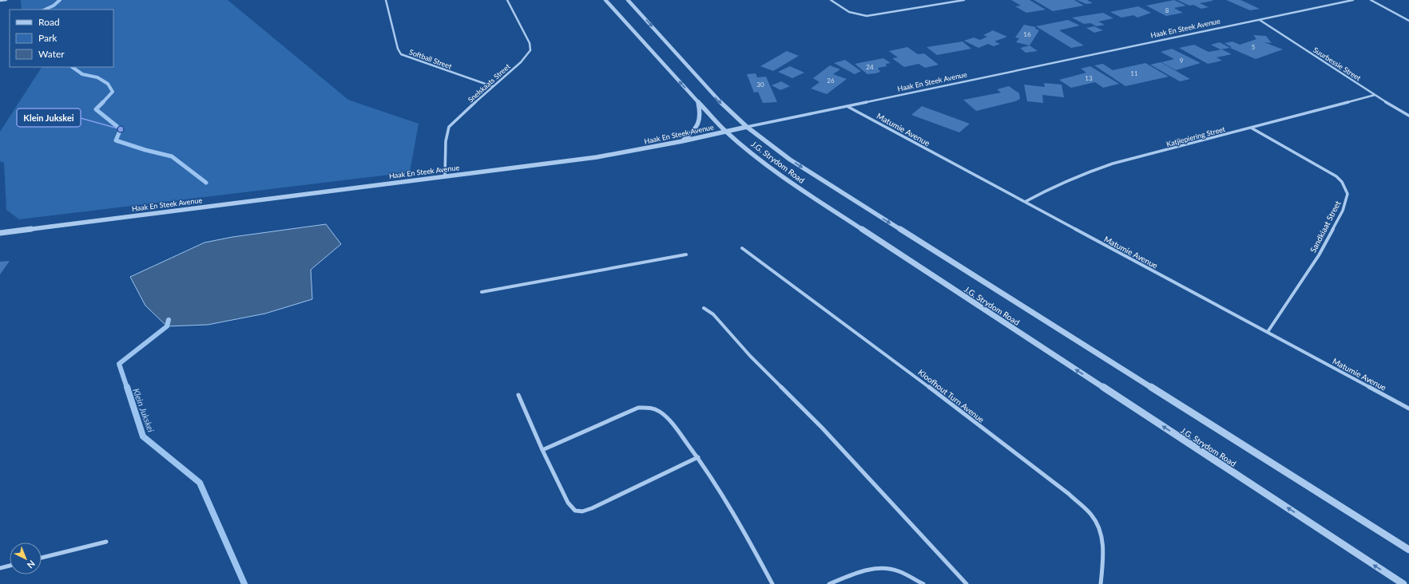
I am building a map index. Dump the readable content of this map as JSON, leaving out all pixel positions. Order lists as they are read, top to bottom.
{
  "streets": {
    "street": [
      "Haak En Steek Avenue",
      "Softball Street",
      "Suurbessie Street",
      "Snelskaats Street",
      "Matumie Avenue",
      "Katjiepiering Street",
      "J.G. Strydom Road",
      "Sandkiaat Street",
      "Kloofhout Turn Avenue"
    ]
  },
  "crossings": [
    ["Haak En Steek Avenue", "Suurbessie Street"],
    ["Haak En Steek Avenue", "Snelskaats Street"],
    ["Haak En Steek Avenue", "Matumie Avenue"],
    ["Haak En Steek Avenue", "J.G. Strydom Road"],
    ["Softball Street", "Snelskaats Street"],
    ["Suurbessie Street", "Katjiepiering Street"],
    ["Matumie Avenue", "Katjiepiering Street"],
    ["Matumie Avenue", "Sandkiaat Street"],
    ["Katjiepiering Street", "Sandkiaat Street"]
  ],
  "water": ["Klein Jukskei"],
  "places": ["Klein Jukskei"],
  "house_numbers": [
    "8",
    "16",
    "5",
    "9",
    "24",
    "11",
    "13",
    "26",
    "30"
  ],
  "legend": ["Road", "Park", "Water"],
  "north": "bottom right"
}
